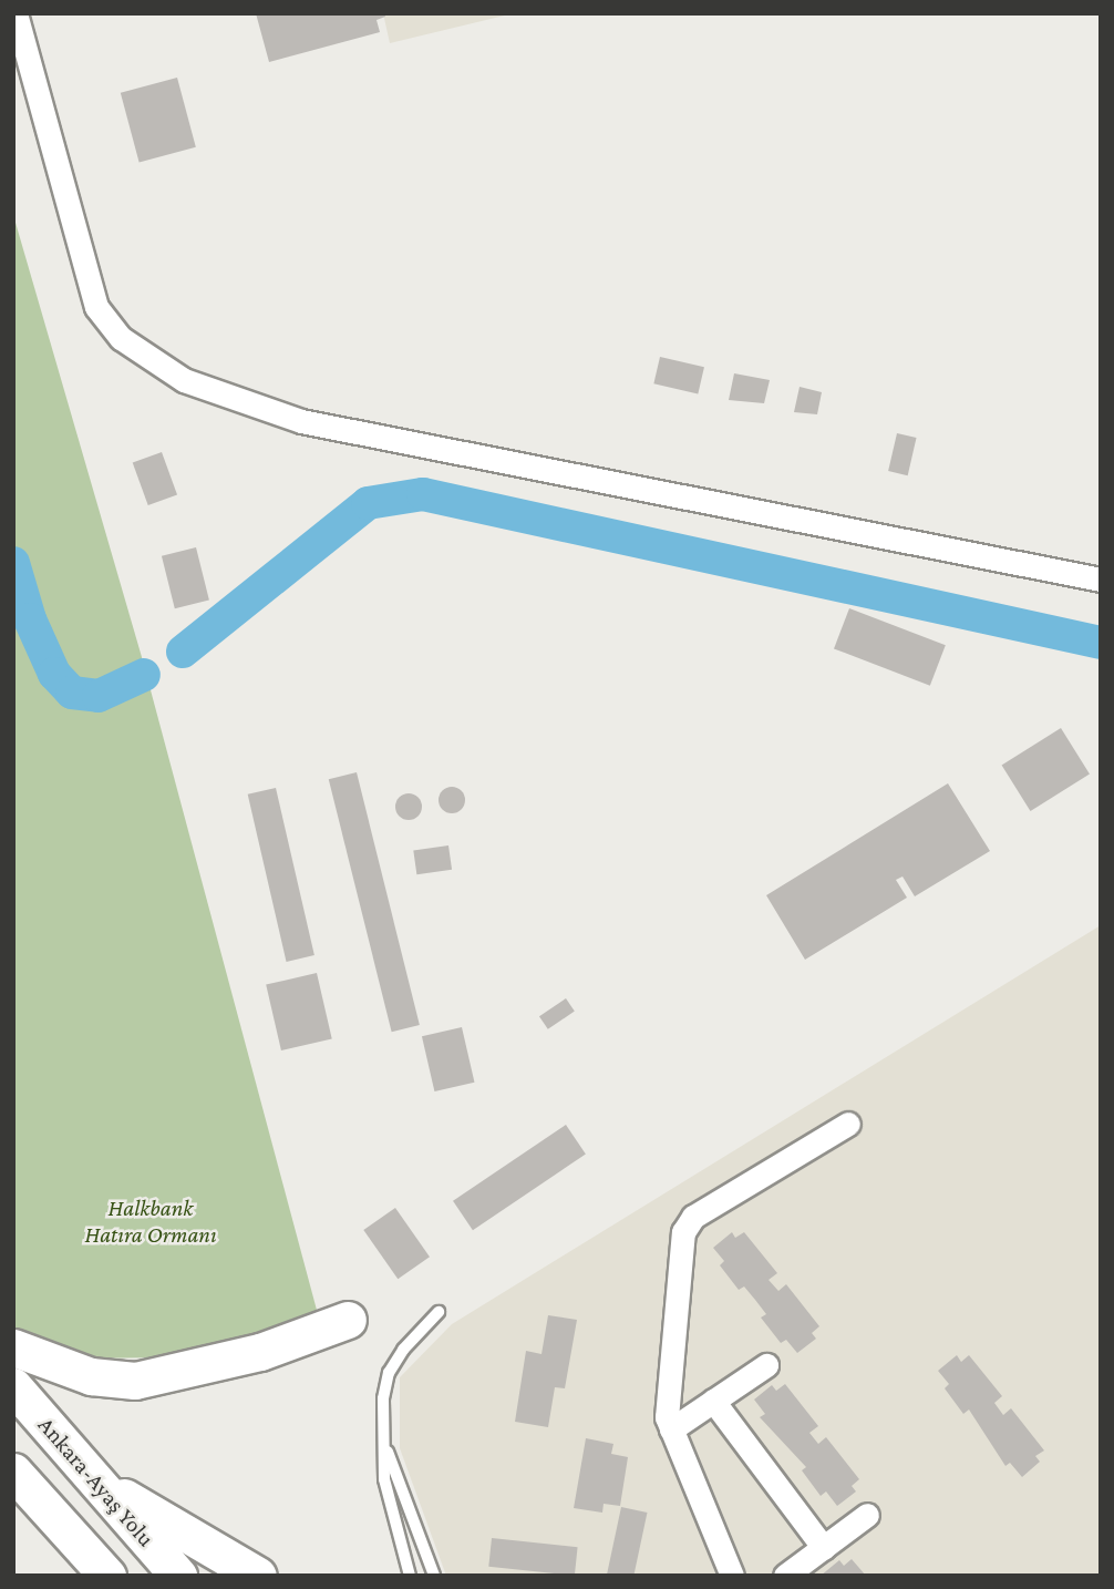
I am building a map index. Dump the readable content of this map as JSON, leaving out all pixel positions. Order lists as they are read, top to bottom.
{
  "streets": {
    "highway": ["Ankara-Ayaş Yolu"]
  },
  "parks": ["Halkbank Hatıra Ormanı"]
}
